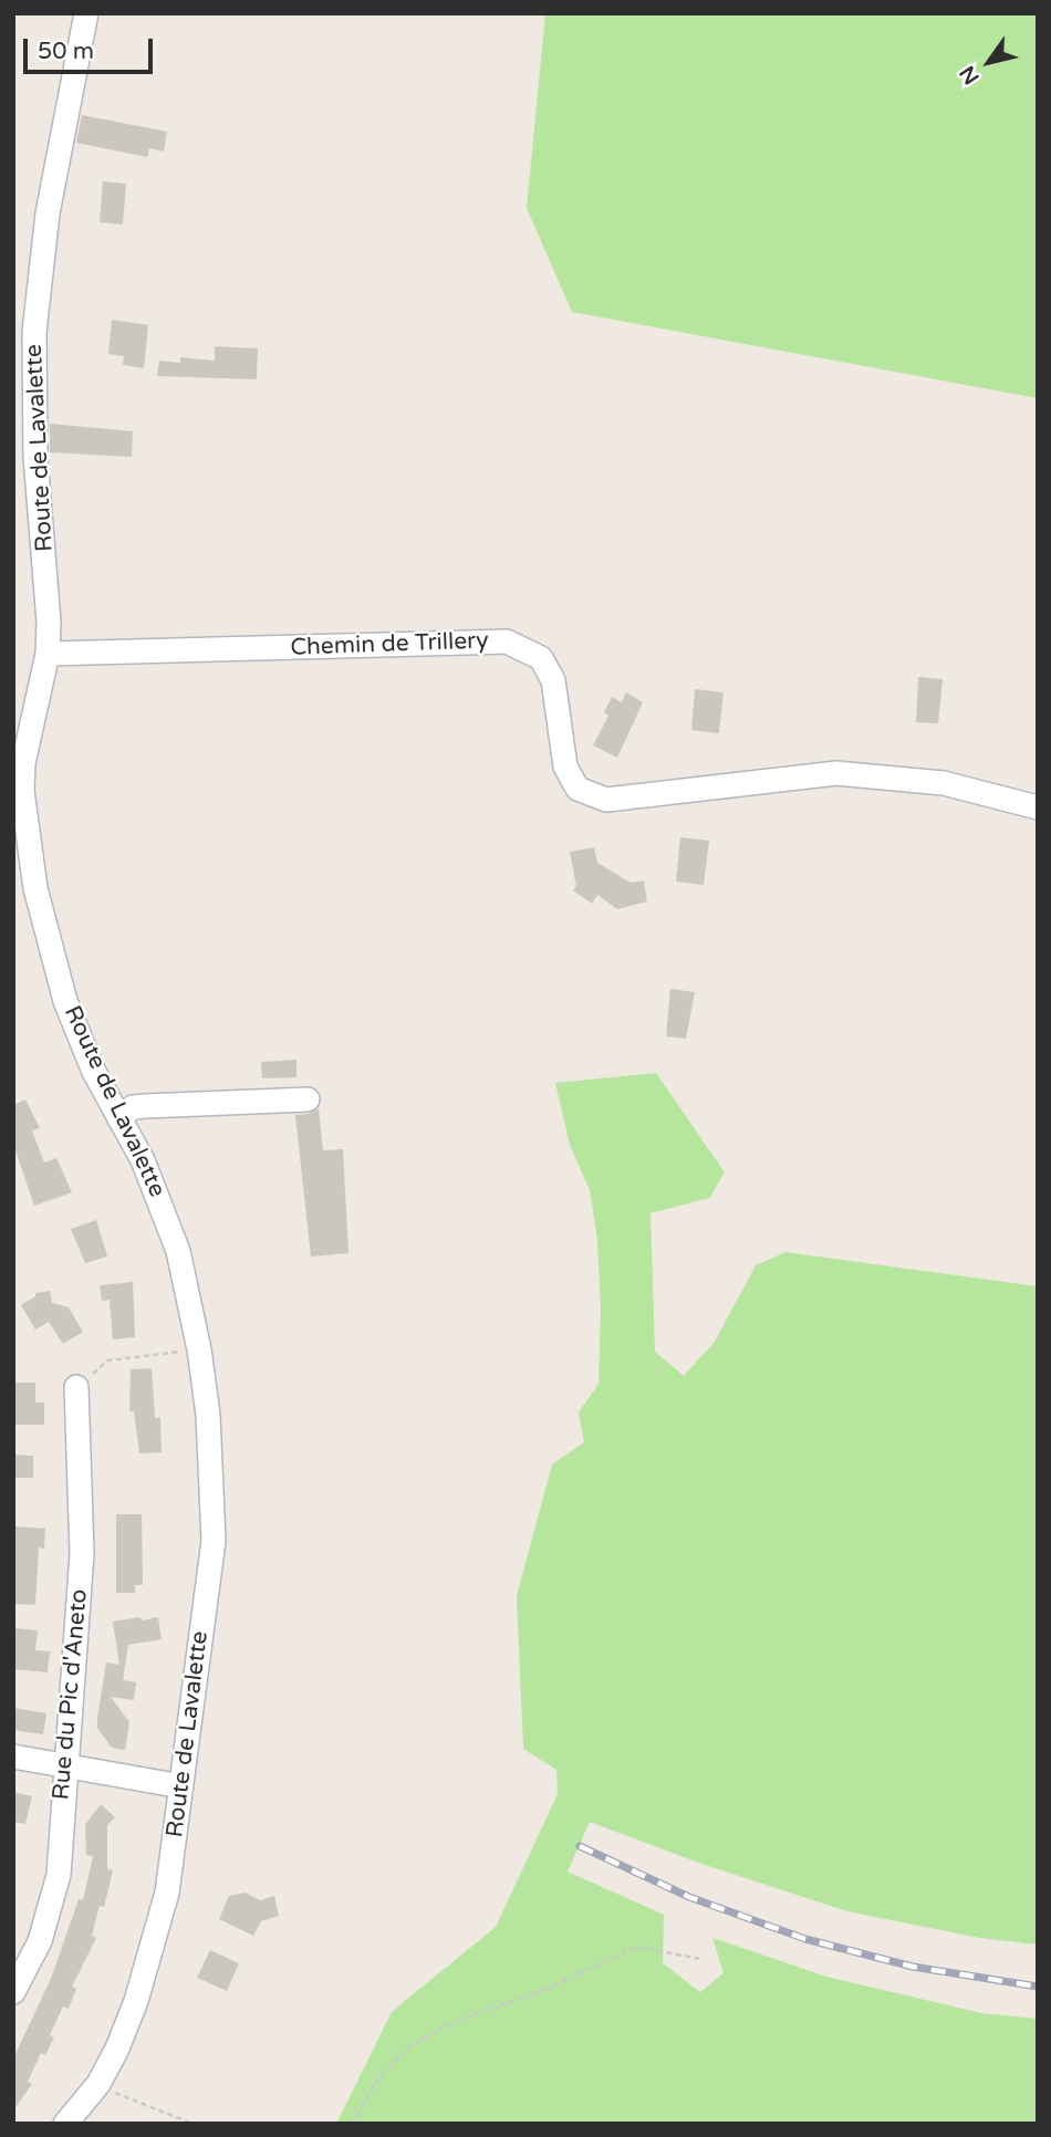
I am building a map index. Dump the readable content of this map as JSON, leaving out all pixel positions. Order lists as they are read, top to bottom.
{
  "streets": {
    "street": ["Route de Lavalette", "Chemin de Trillery", "Rue du Pic d'Aneto"]
  },
  "crossings": [
    ["Route de Lavalette", "Chemin de Trillery"]
  ],
  "scale_bar": "50 m",
  "north": "bottom left"
}
